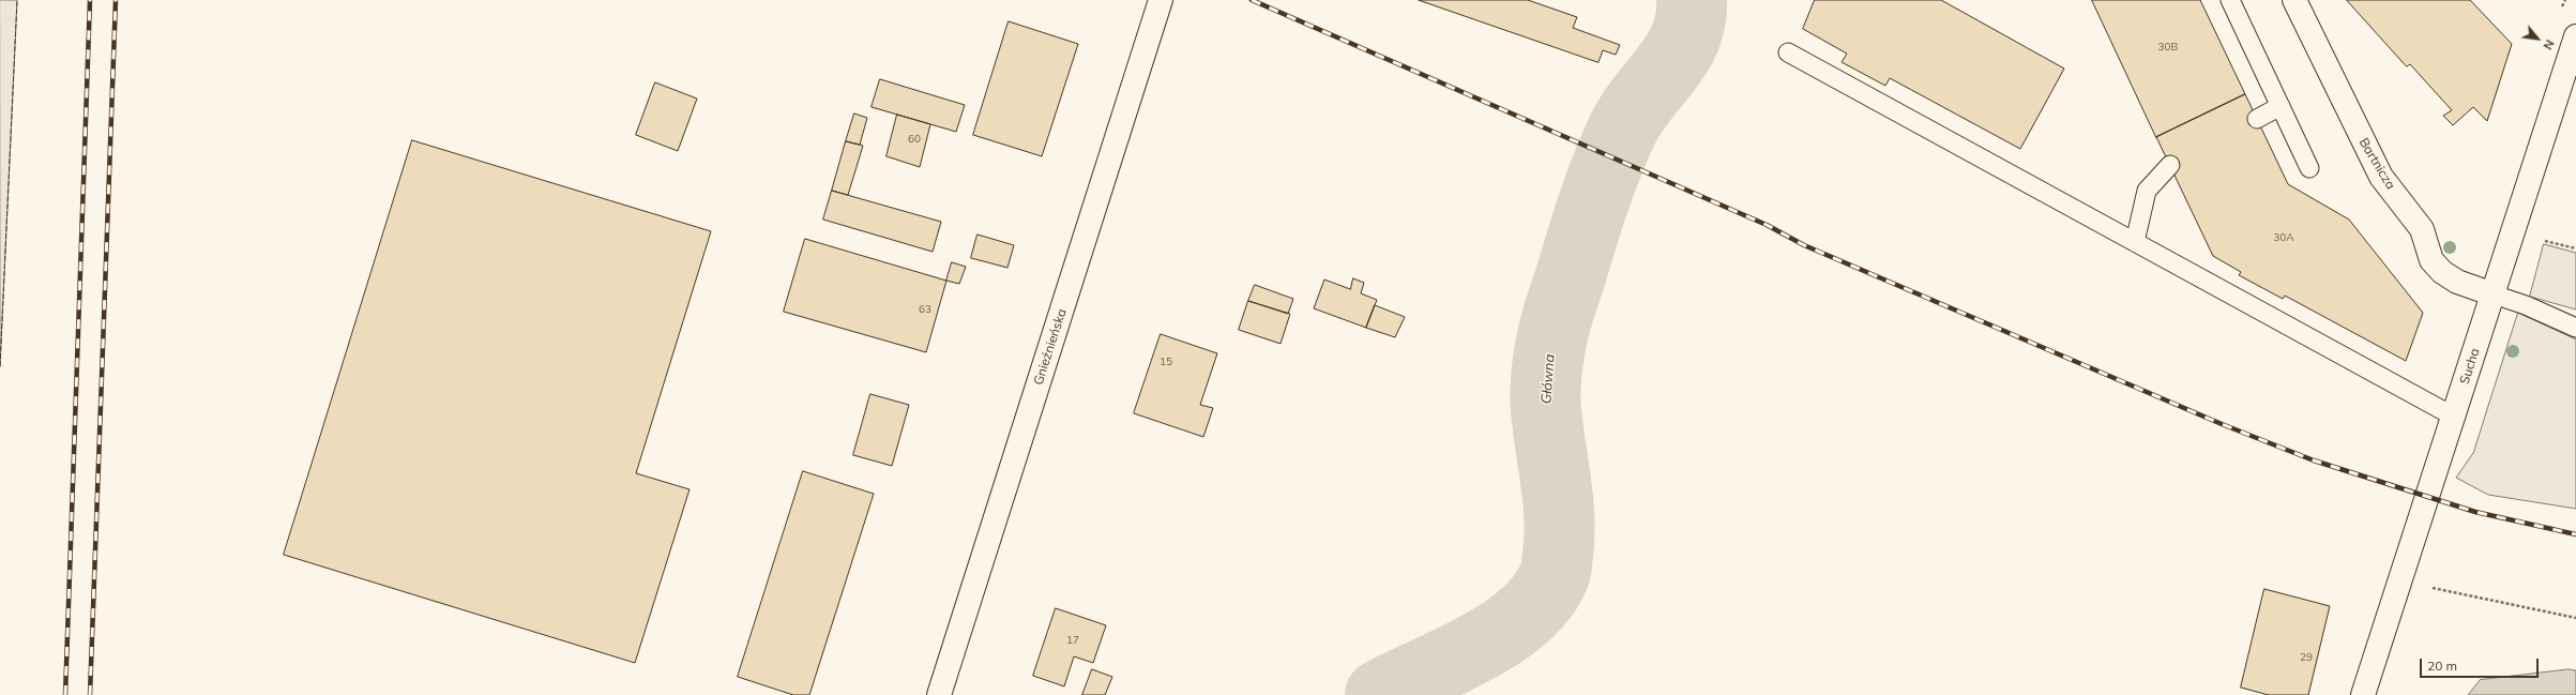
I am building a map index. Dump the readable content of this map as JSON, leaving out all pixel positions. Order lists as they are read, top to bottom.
{
  "streets": {
    "street": ["Bartnicza", "Gnieźnieńska", "Sucha"]
  },
  "crossings": [
    ["Bartnicza", "Sucha"]
  ],
  "water": ["Główna"],
  "house_numbers": [
    "30B",
    "60",
    "30A",
    "63",
    "15",
    "17",
    "29"
  ],
  "scale_bar": "20 m",
  "north": "bottom right"
}
